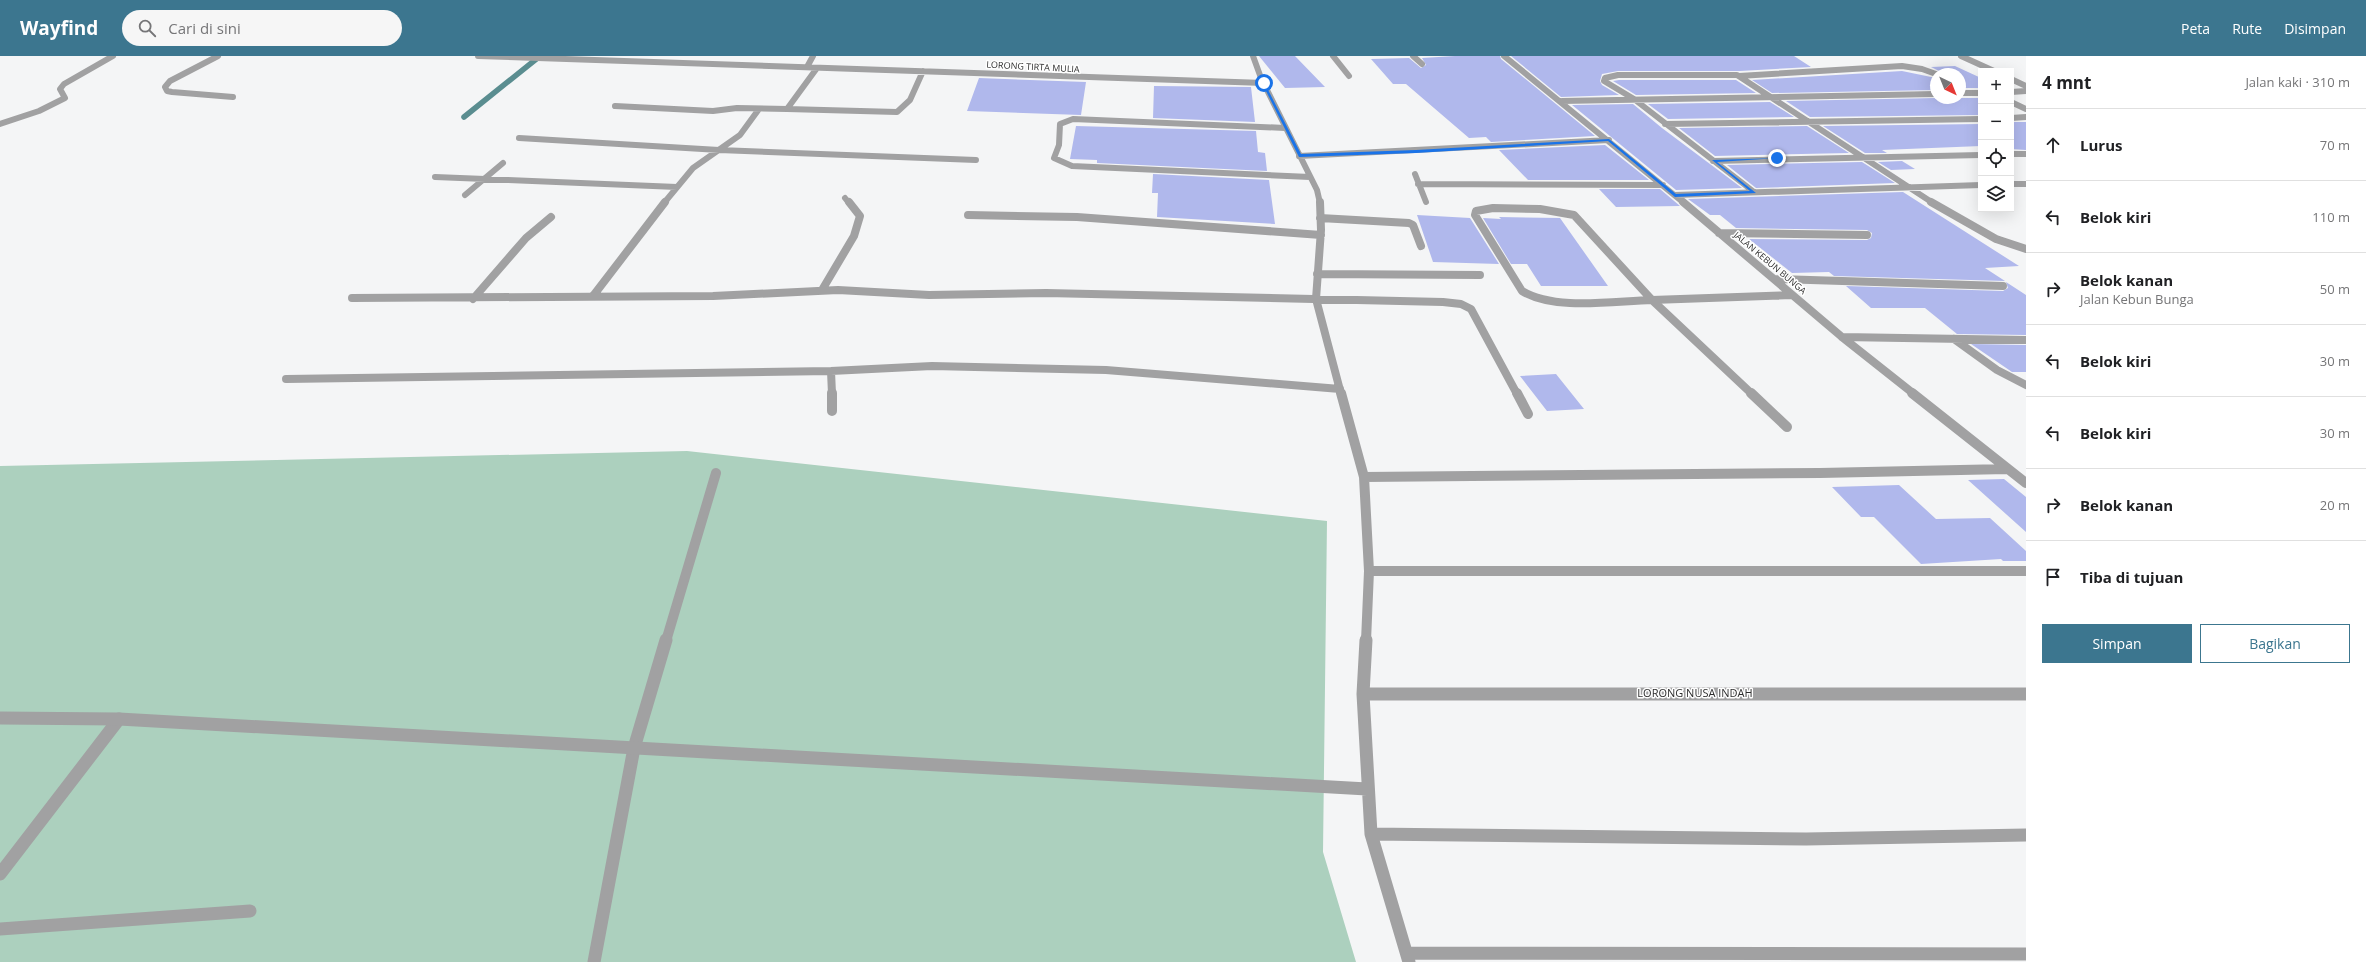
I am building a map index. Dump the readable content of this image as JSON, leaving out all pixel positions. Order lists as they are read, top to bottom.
{
  "streets": {
    "street": ["LORONG TIRTA MULIA", "JALAN KEBUN BUNGA", "LORONG NUSA INDAH"]
  },
  "north": "bottom right",
  "page": {
    "header": "Wayfind",
    "search": "Cari di sini",
    "nav": ["Peta", "Rute", "Disimpan"],
    "heading": ["4 mnt", "Jalan kaki · 310 m"],
    "map_buttons": ["+", "−"],
    "list": [
      ["Lurus", "70 m"],
      ["Belok kiri", "110 m"],
      ["Belok kanan", "Jalan Kebun Bunga", "50 m"],
      ["Belok kiri", "30 m"],
      ["Belok kiri", "30 m"],
      ["Belok kanan", "20 m"],
      "Tiba di tujuan"
    ],
    "buttons": ["Simpan", "Bagikan"]
  }
}
